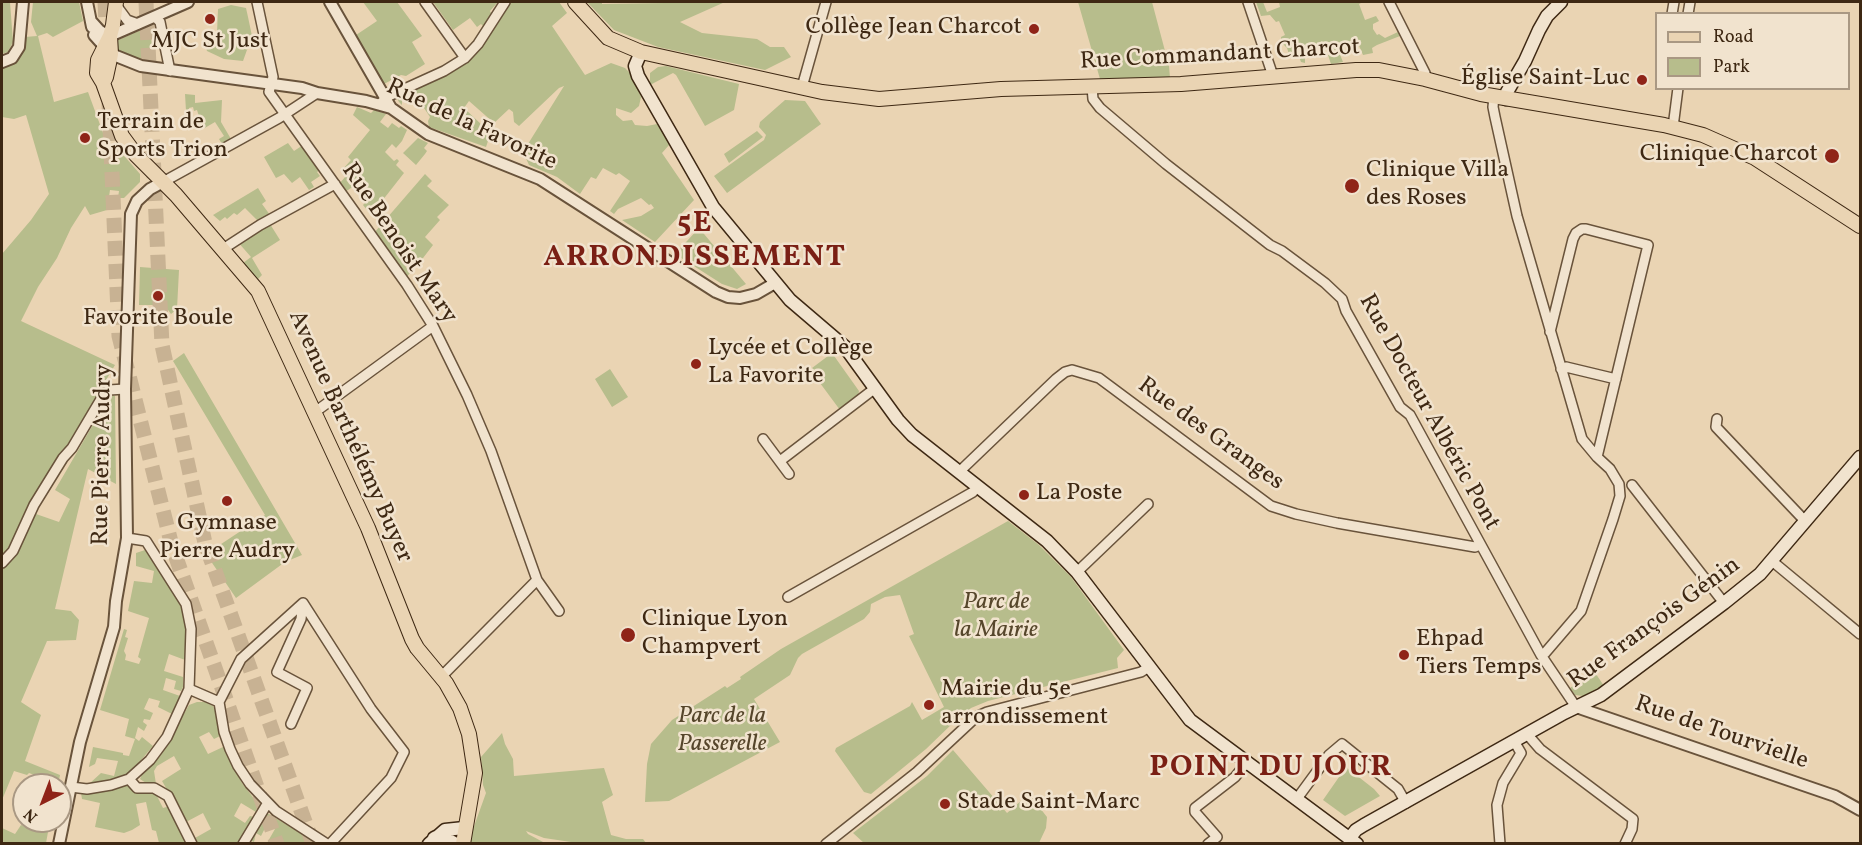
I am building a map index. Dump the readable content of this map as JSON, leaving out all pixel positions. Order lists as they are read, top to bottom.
{
  "streets": {
    "main road": ["Rue Commandant Charcot", "Avenue Barthélémy Buyer", "Rue François Génin"],
    "street": [
      "Rue de la Favorite",
      "Rue Benoist Mary",
      "Rue Docteur Albéric Pont",
      "Rue des Granges",
      "Rue Pierre Audry",
      "Rue de Tourvielle"
    ]
  },
  "crossings": [
    ["Rue Commandant Charcot", "Rue Docteur Albéric Pont"],
    ["Rue de la Favorite", "Rue Benoist Mary"],
    ["Rue de la Favorite", "Avenue Barthélémy Buyer"],
    ["Rue Docteur Albéric Pont", "Rue des Granges"],
    ["Rue Docteur Albéric Pont", "Rue François Génin"],
    ["Rue Docteur Albéric Pont", "Rue de Tourvielle"],
    ["Avenue Barthélémy Buyer", "Rue Pierre Audry"],
    ["Rue François Génin", "Rue de Tourvielle"]
  ],
  "districts": ["5E ARRONDISSEMENT", "POINT DU JOUR"],
  "parks": ["Parc de la Mairie", "Parc de la Passerelle"],
  "places": [
    "MJC St Just",
    "Collège Jean Charcot",
    "Église Saint-Luc",
    "Terrain de Sports Trion",
    "Clinique Charcot",
    "Clinique Villa des Roses",
    "Favorite Boule",
    "Lycée et Collège La Favorite",
    "La Poste",
    "Gymnase Pierre Audry",
    "Clinique Lyon Champvert",
    "Ehpad Tiers Temps",
    "Mairie du 5e arrondissement",
    "Stade Saint-Marc"
  ],
  "legend": ["Road", "Park"],
  "north": "bottom left"
}
